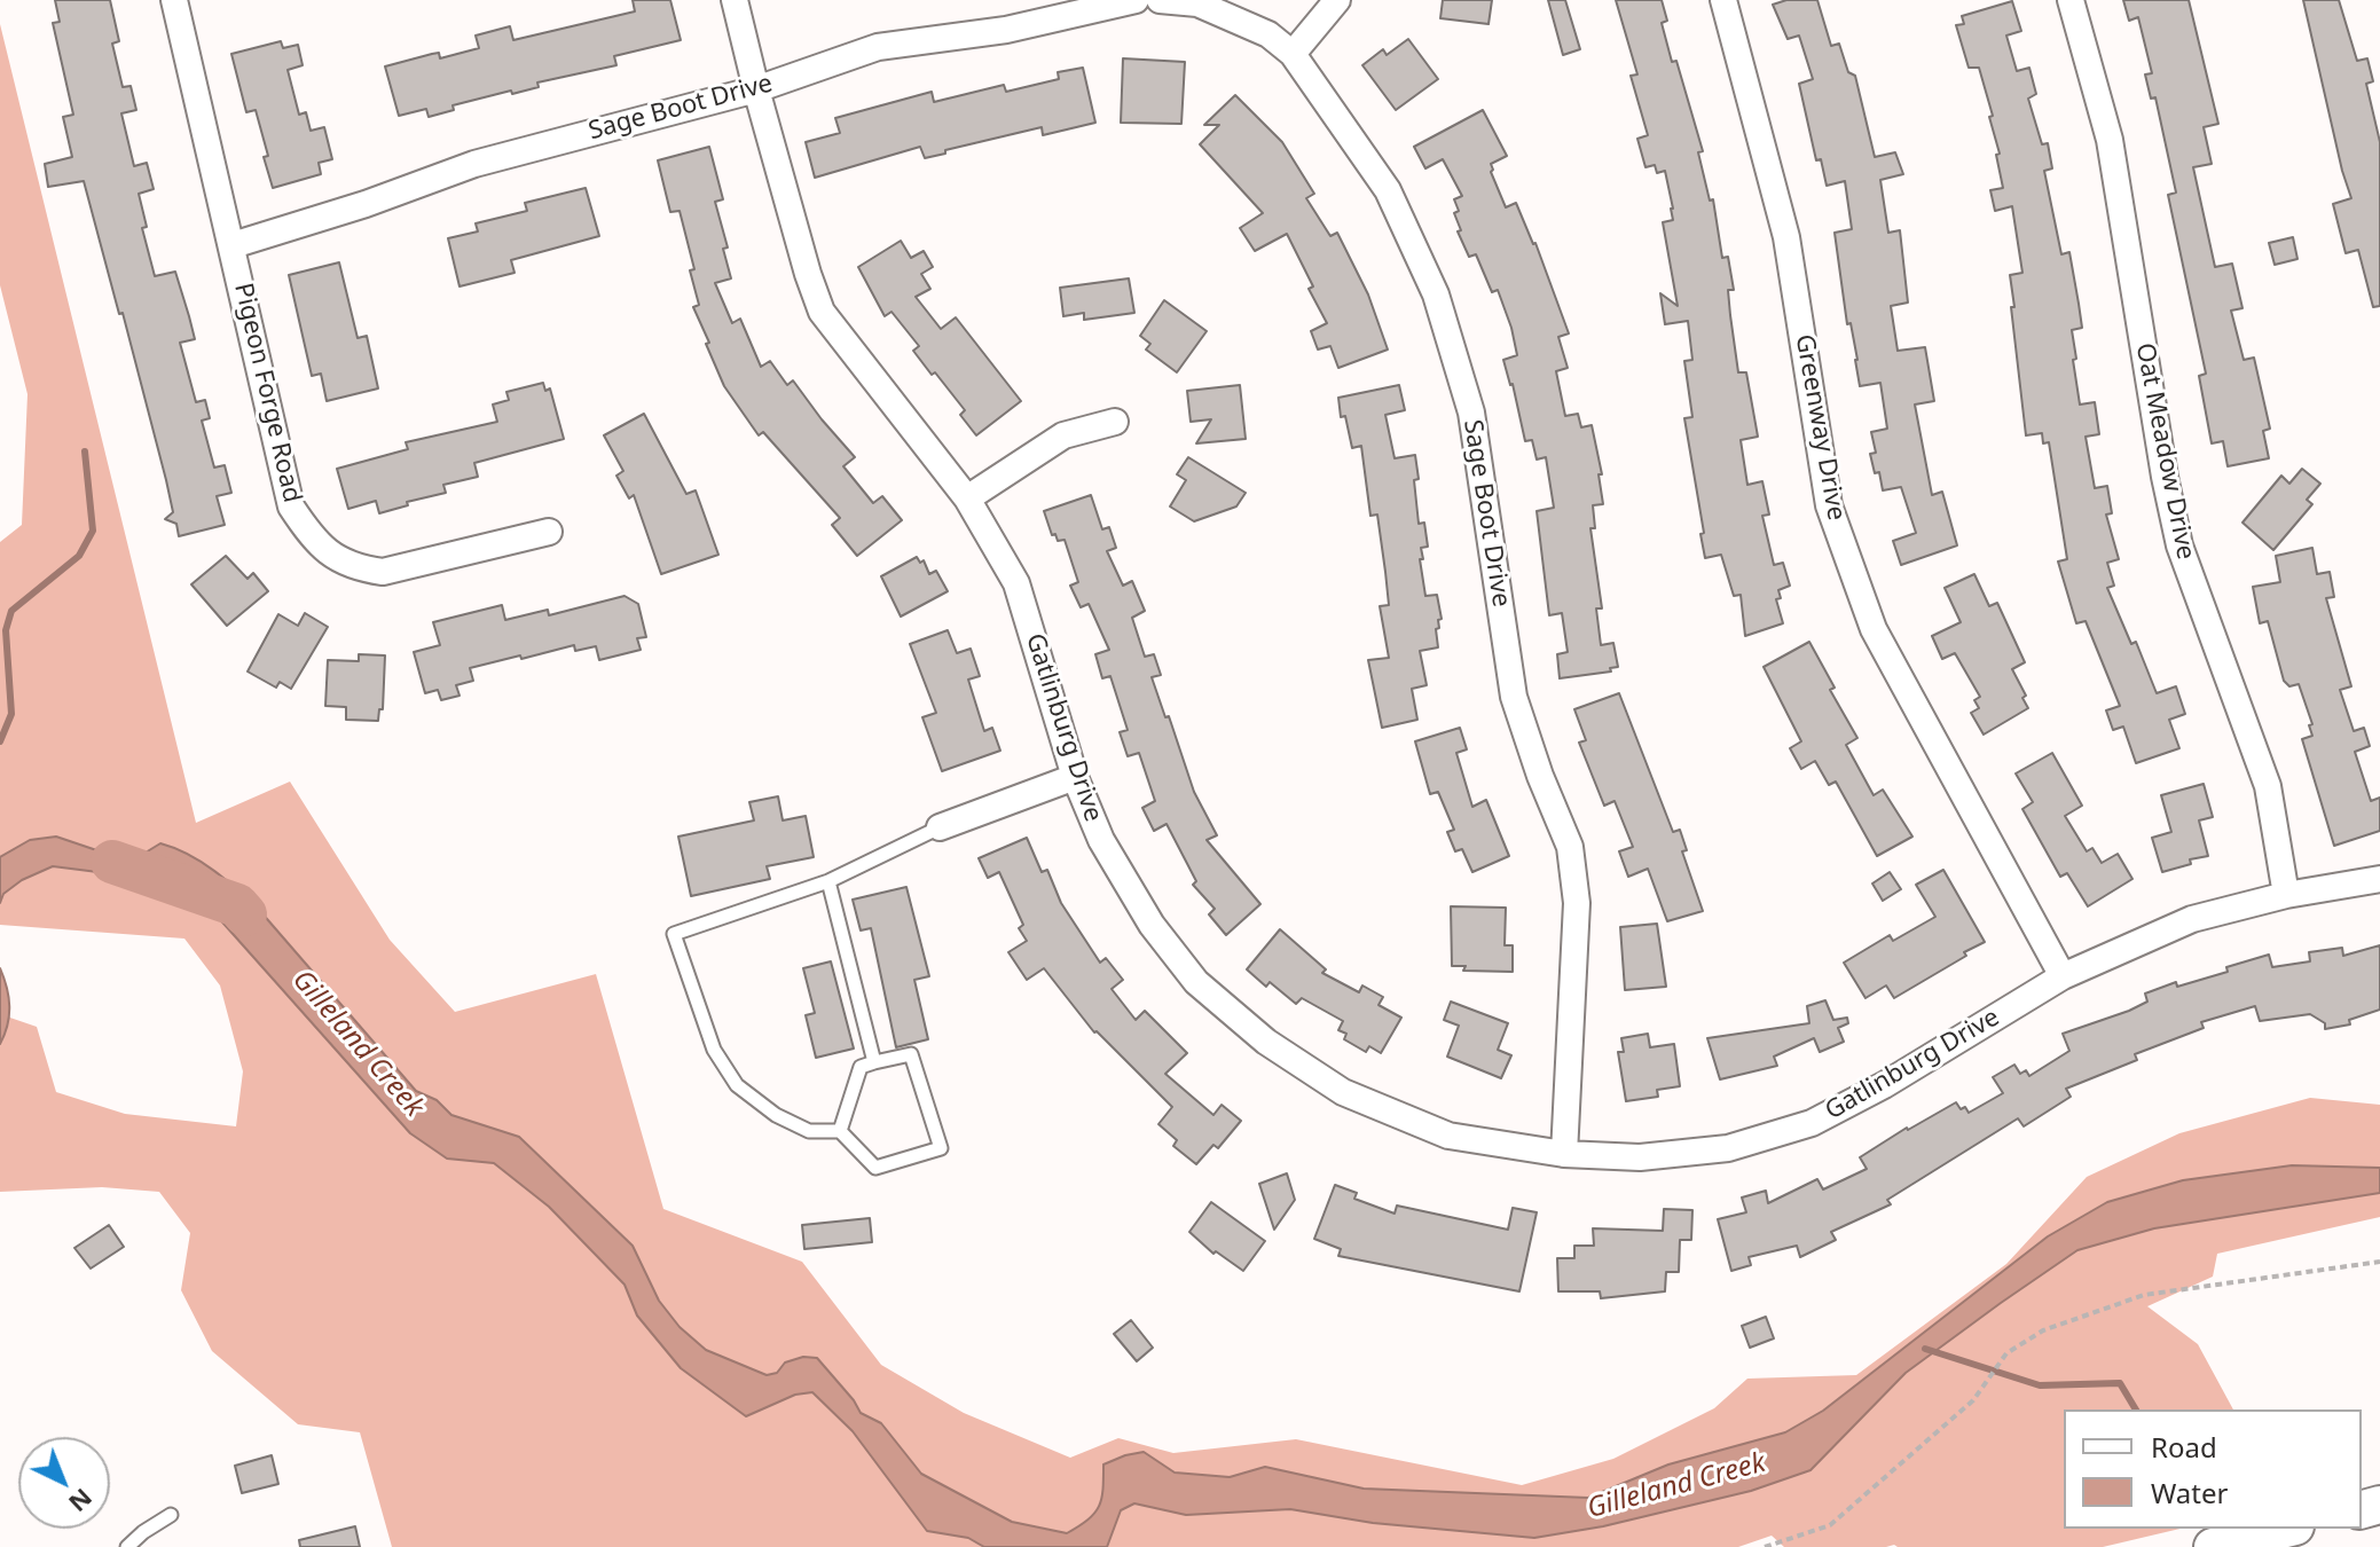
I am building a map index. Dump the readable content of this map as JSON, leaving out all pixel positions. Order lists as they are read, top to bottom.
{
  "streets": {
    "street": [
      "Sage Boot Drive",
      "Pigeon Forge Road",
      "Greenway Drive",
      "Oat Meadow Drive",
      "Gatlinburg Drive"
    ]
  },
  "crossings": [
    ["Sage Boot Drive", "Pigeon Forge Road"],
    ["Sage Boot Drive", "Gatlinburg Drive"],
    ["Greenway Drive", "Gatlinburg Drive"],
    ["Oat Meadow Drive", "Gatlinburg Drive"]
  ],
  "water": ["Gilleland Creek"],
  "legend": ["Road", "Water"],
  "north": "bottom right"
}
